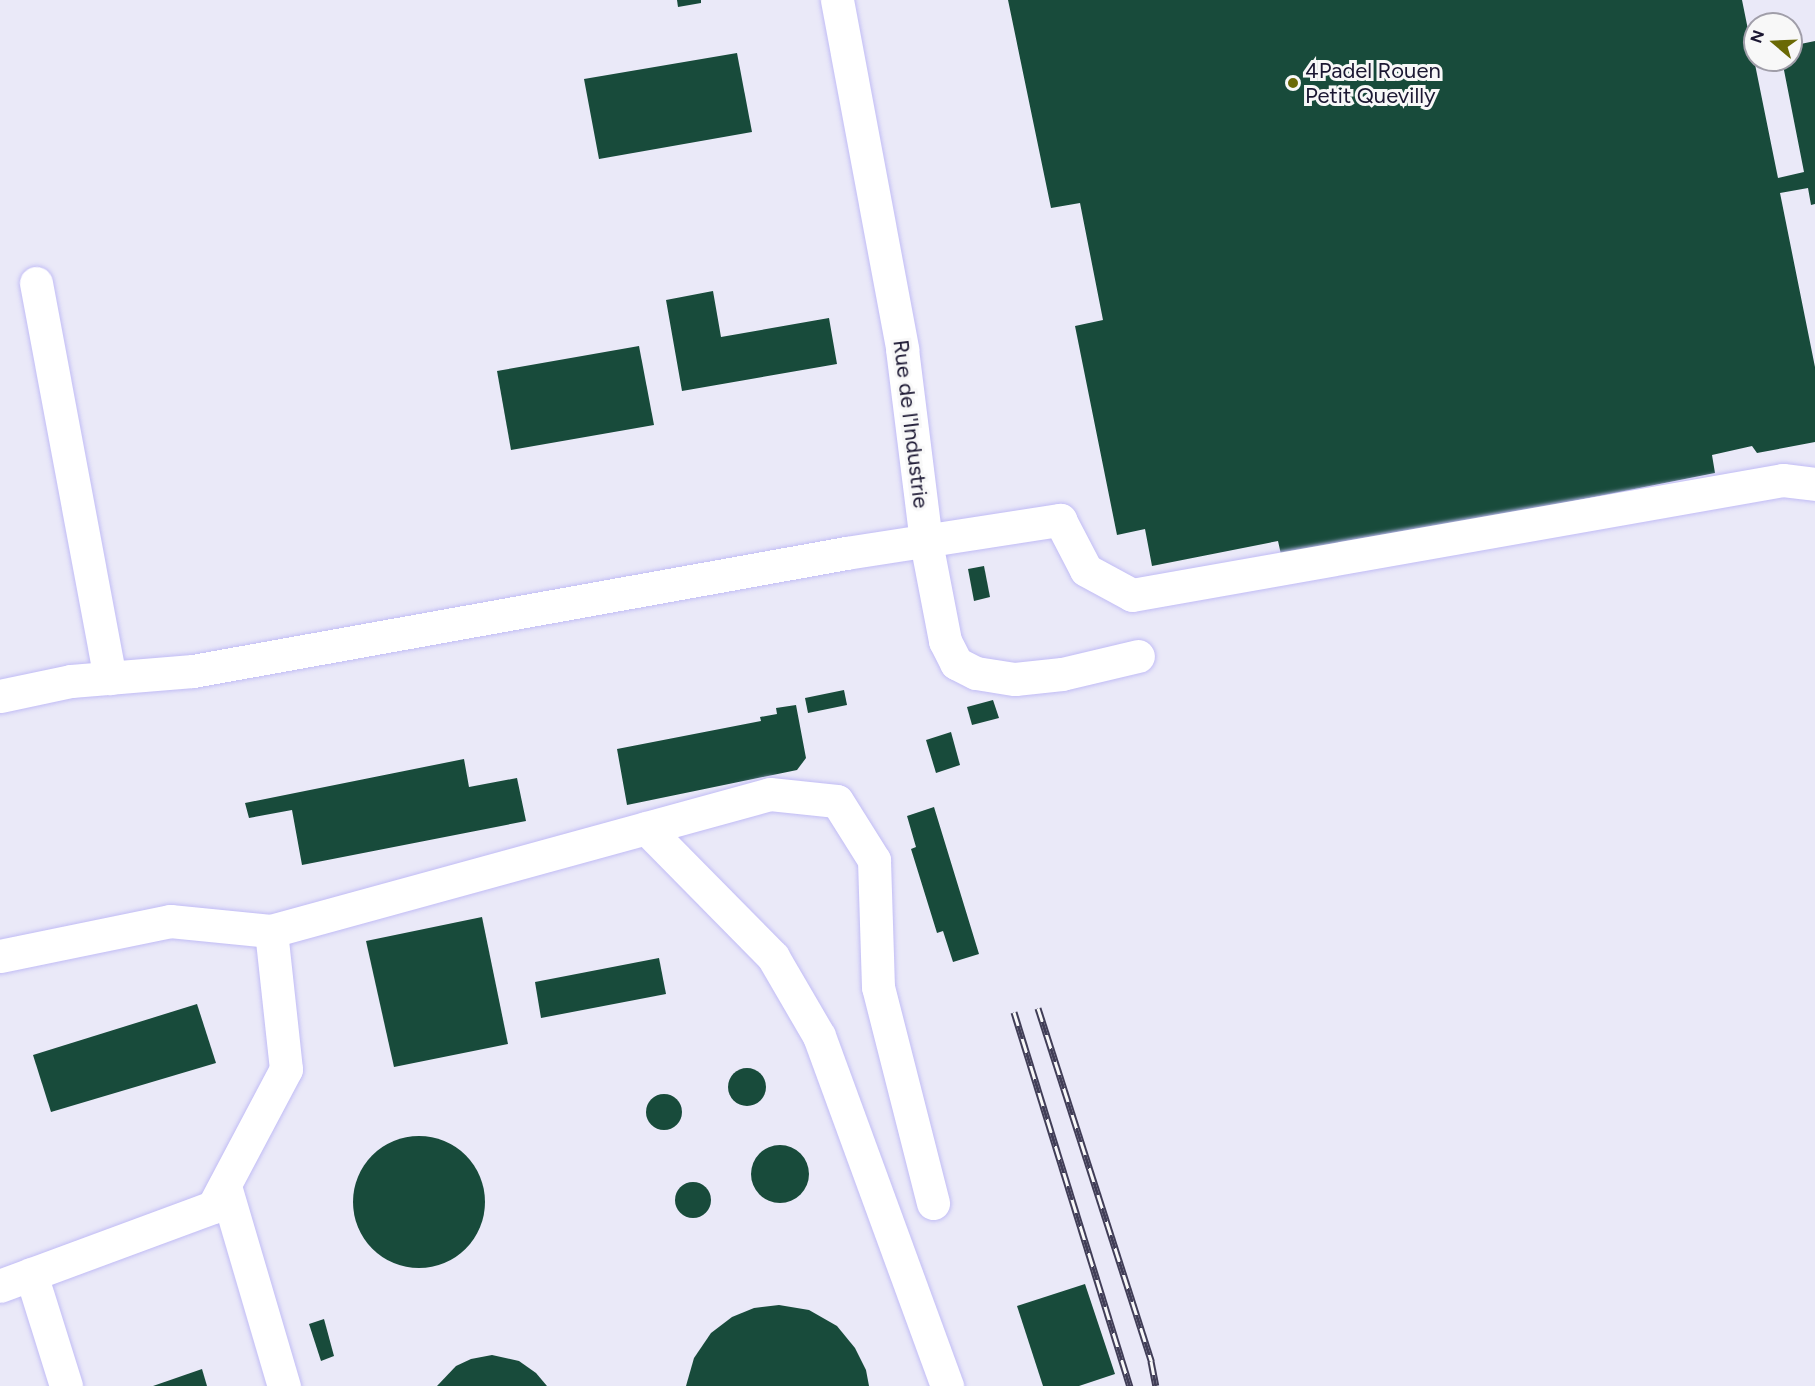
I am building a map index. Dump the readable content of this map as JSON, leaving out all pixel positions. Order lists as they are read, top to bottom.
{
  "streets": {
    "street": ["Rue de l'Industrie"]
  },
  "places": ["4Padel Rouen Petit Quevilly"],
  "north": "left"
}
